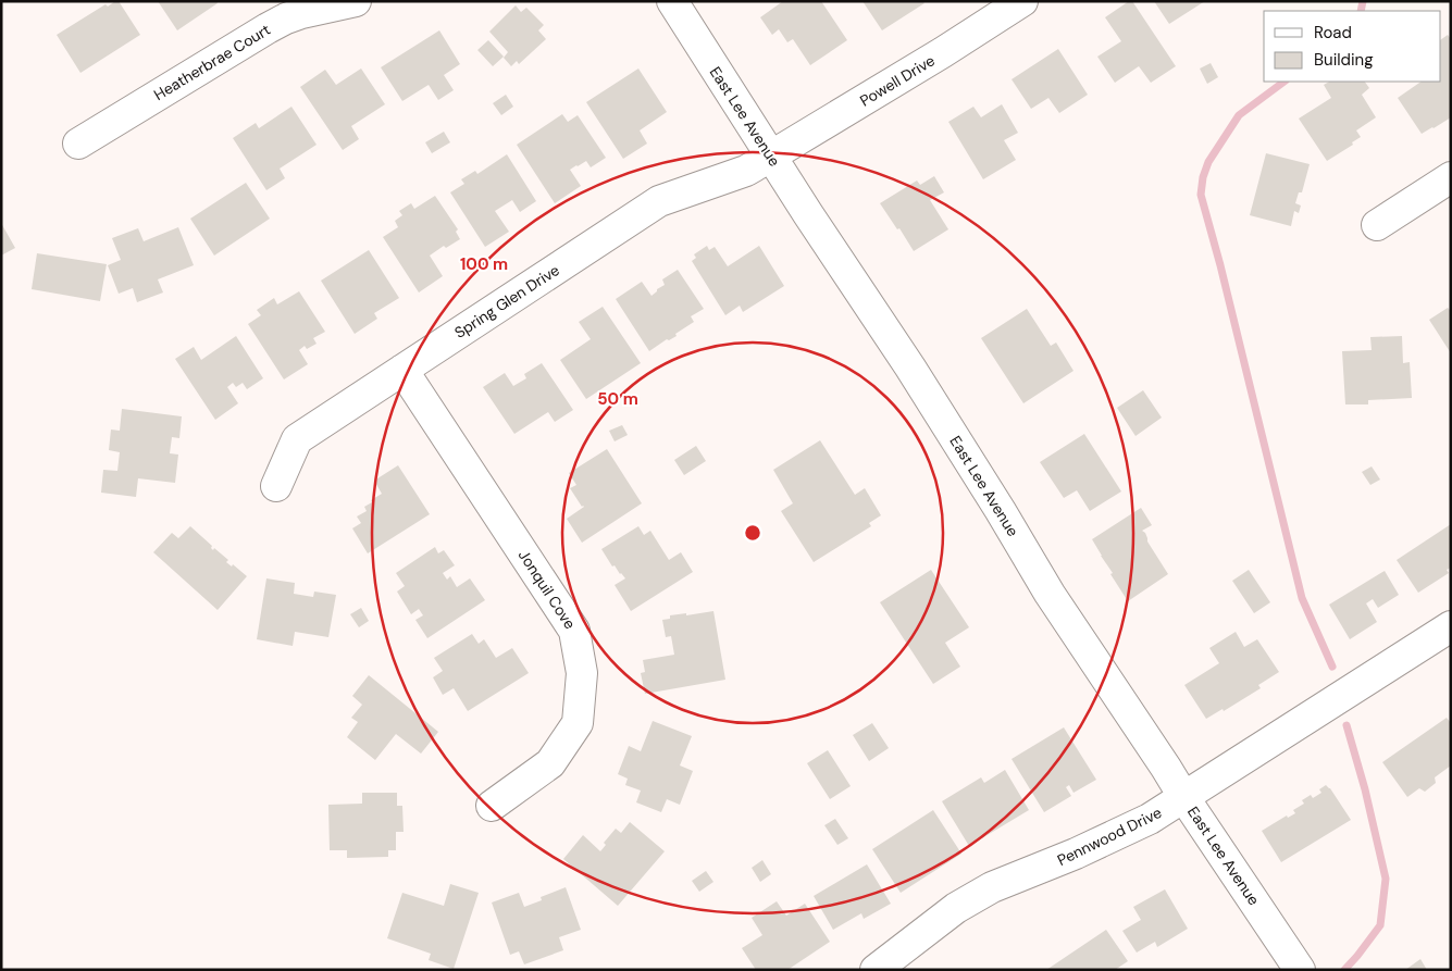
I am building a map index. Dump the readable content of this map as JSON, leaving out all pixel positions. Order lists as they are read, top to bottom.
{
  "streets": {
    "street": [
      "Heatherbrae Court",
      "Powell Drive",
      "East Lee Avenue",
      "Spring Glen Drive",
      "Jonquil Cove",
      "Pennwood Drive"
    ]
  },
  "crossings": [
    ["Powell Drive", "East Lee Avenue"],
    ["Powell Drive", "Spring Glen Drive"],
    ["East Lee Avenue", "Spring Glen Drive"],
    ["East Lee Avenue", "Pennwood Drive"],
    ["Spring Glen Drive", "Jonquil Cove"]
  ],
  "legend": ["Road", "Building"],
  "rings": ["100 m", "50 m"]
}
